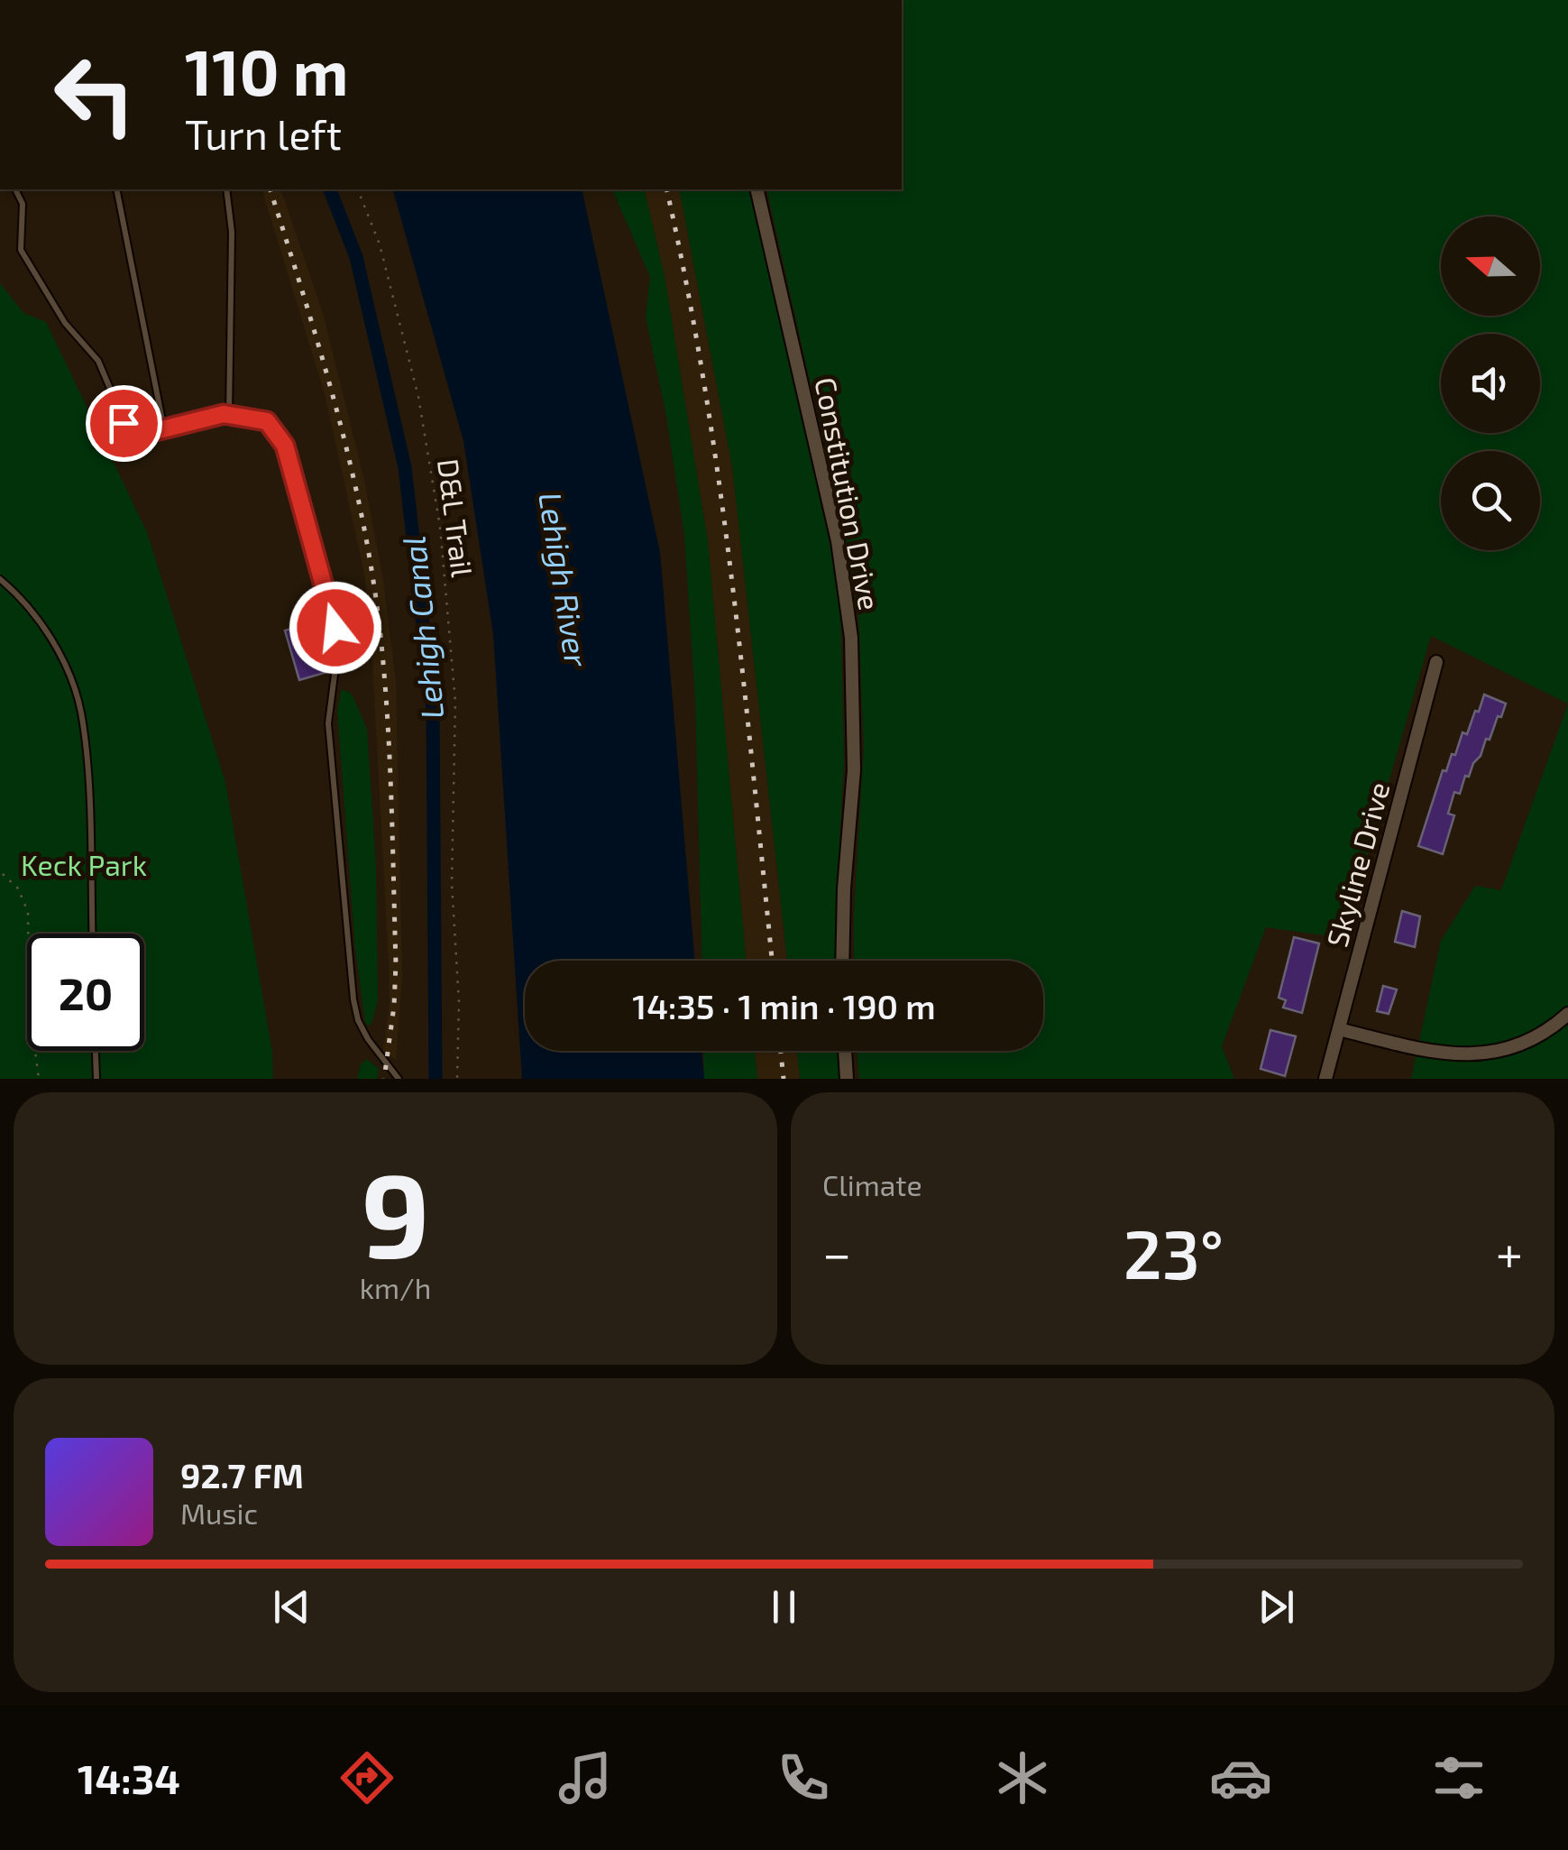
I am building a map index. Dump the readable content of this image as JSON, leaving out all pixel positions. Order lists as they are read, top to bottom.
{
  "streets": {
    "street": ["Constitution Drive", "Skyline Drive"],
    "path": ["D&L Trail"]
  },
  "water": ["Lehigh River", "Lehigh Canal"],
  "parks": ["Keck Park"],
  "north": "left",
  "page": {
    "turn": ["110 m", "Turn left"],
    "limit": "20",
    "trip": "14:35 · 1 min · 190 m",
    "tile": [
      ["9", "km/h"],
      "Climate"
    ],
    "heat": ["−", "23°", "+"],
    "song": ["92.7 FM", "Music"],
    "tabs": "14:34"
  }
}
